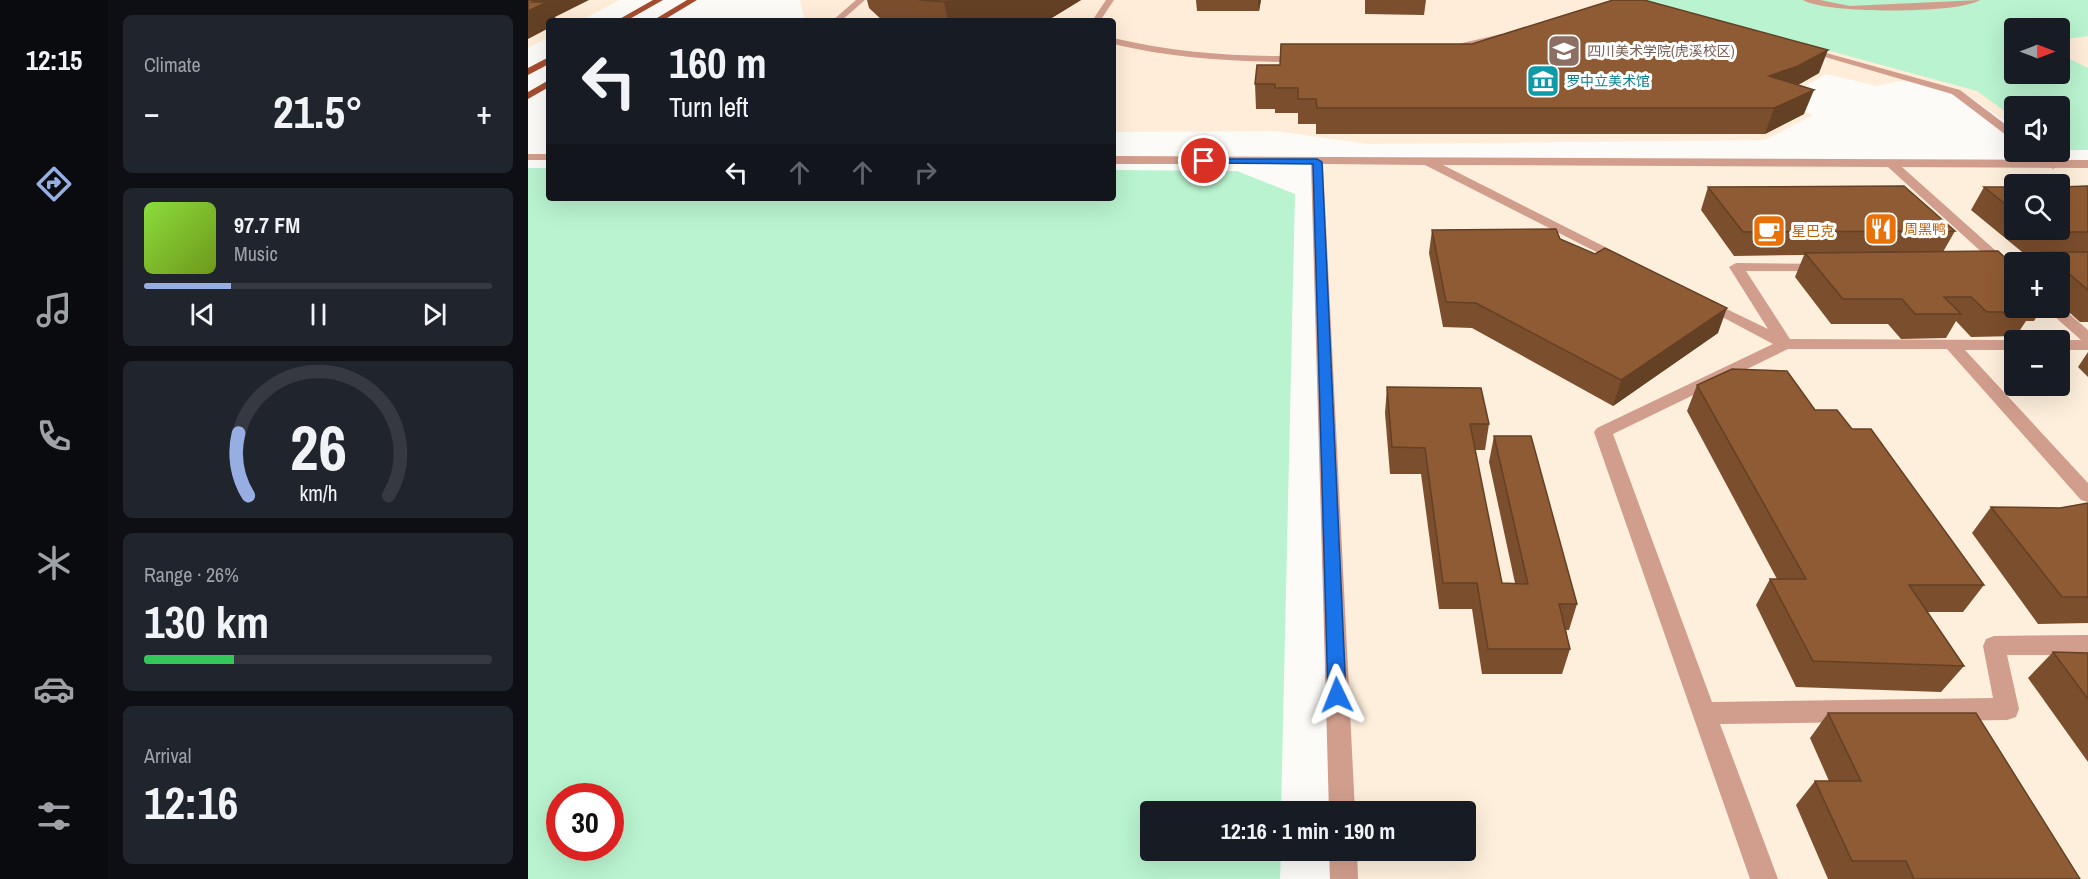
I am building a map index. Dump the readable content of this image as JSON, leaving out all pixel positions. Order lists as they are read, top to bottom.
{
  "places": {
    "school or university": ["四川美术学院(虎溪校区)"],
    "museum": ["罗中立美术馆"],
    "restaurant": ["周黑鸭"],
    "cafe": ["星巴克"]
  },
  "north": "right",
  "page": {
    "tabs": "12:15",
    "tile": [
      "Climate",
      ["Range · 26%", "130 km"],
      ["Arrival", "12:16"]
    ],
    "map_buttons": ["+", "−"],
    "turn": ["160 m", "Turn left"],
    "heat": ["−", "21.5°", "+"],
    "song": ["97.7 FM", "Music"],
    "limit": "30",
    "trip": "12:16 · 1 min · 190 m",
    "gauge": ["26", "km/h"]
  }
}
